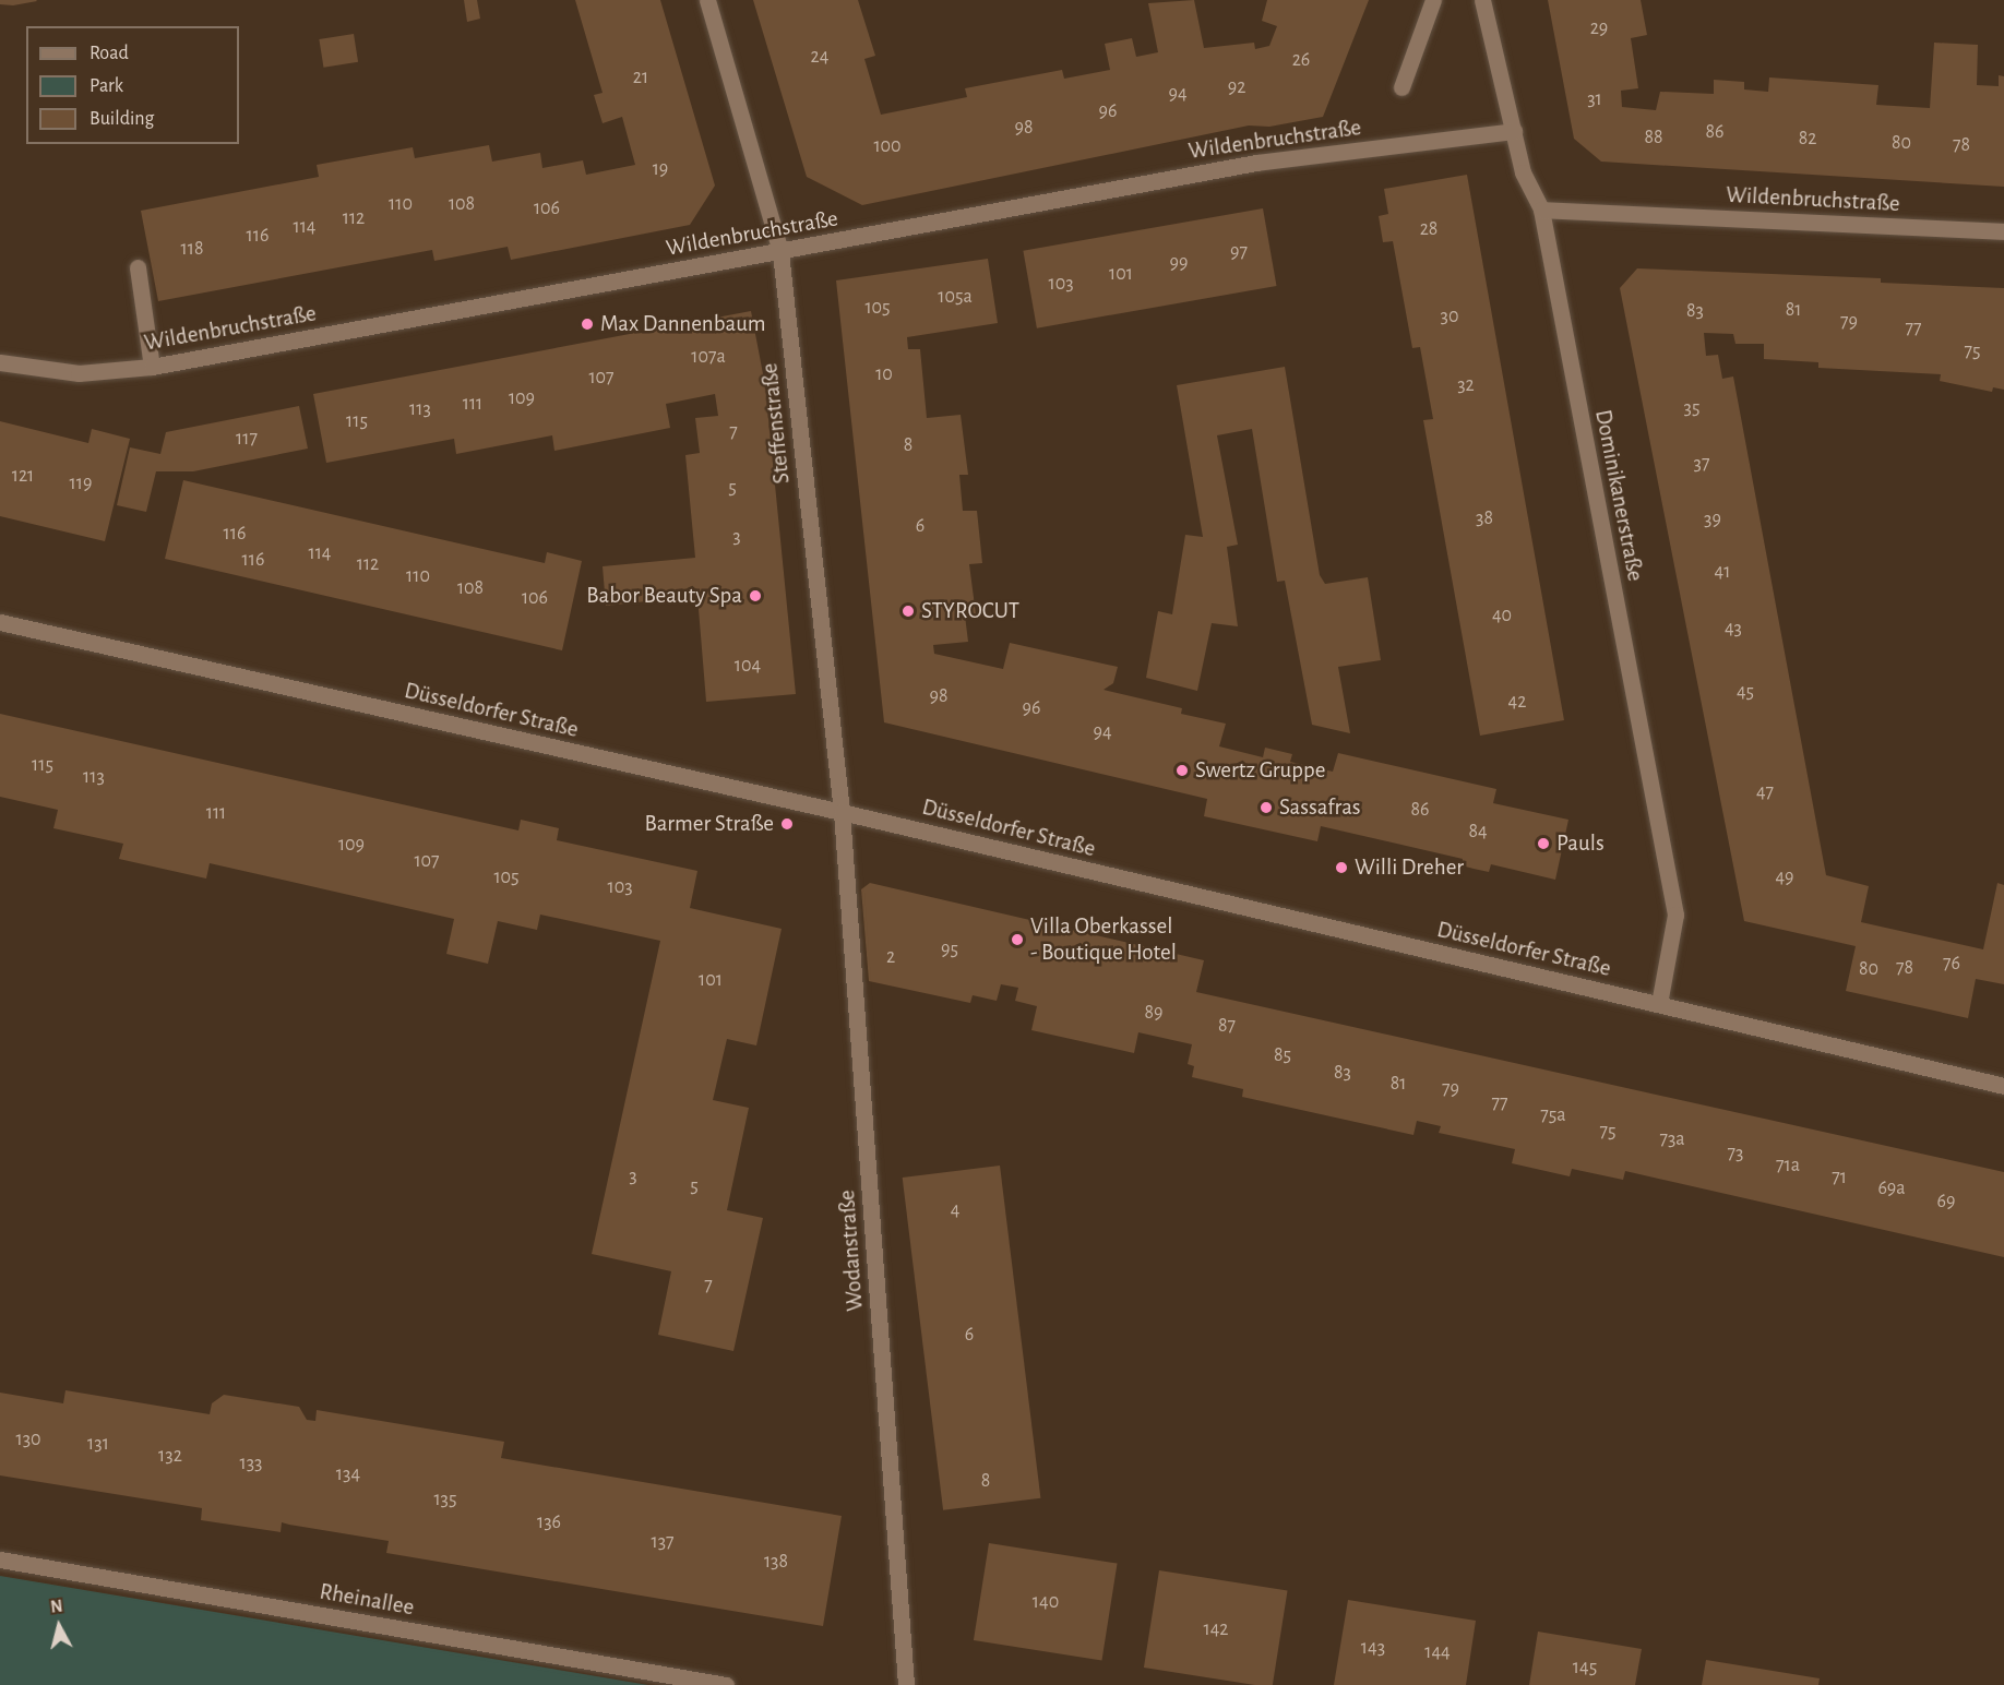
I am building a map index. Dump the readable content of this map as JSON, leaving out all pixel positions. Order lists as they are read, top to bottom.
{
  "streets": {
    "street": [
      "Wildenbruchstraße",
      "Steffenstraße",
      "Dominikanerstraße",
      "Düsseldorfer Straße",
      "Wodanstraße",
      "Rheinallee"
    ]
  },
  "crossings": [
    ["Wildenbruchstraße", "Steffenstraße"],
    ["Wildenbruchstraße", "Dominikanerstraße"],
    ["Steffenstraße", "Düsseldorfer Straße"],
    ["Steffenstraße", "Wodanstraße"],
    ["Dominikanerstraße", "Düsseldorfer Straße"],
    ["Düsseldorfer Straße", "Wodanstraße"]
  ],
  "places": [
    "Max Dannenbaum",
    "Babor Beauty Spa",
    "STYROCUT",
    "Swertz Gruppe",
    "Sassafras",
    "Barmer Straße",
    "Pauls",
    "Willi Dreher",
    "Villa Oberkassel - Boutique Hotel"
  ],
  "house_numbers": [
    "29",
    "24",
    "26",
    "21",
    "92",
    "94",
    "31",
    "96",
    "98",
    "86",
    "88",
    "82",
    "80",
    "78",
    "100",
    "19",
    "110",
    "108",
    "106",
    "112",
    "114",
    "28",
    "116",
    "118",
    "97",
    "99",
    "101",
    "103",
    "105a",
    "105",
    "81",
    "83",
    "30",
    "79",
    "77",
    "75",
    "107a",
    "10",
    "107",
    "32",
    "109",
    "111",
    "35",
    "113",
    "115",
    "7",
    "117",
    "8",
    "37",
    "121",
    "119",
    "5",
    "38",
    "39",
    "6",
    "116",
    "3",
    "114",
    "116",
    "112",
    "41",
    "110",
    "108",
    "106",
    "40",
    "43",
    "104",
    "45",
    "98",
    "42",
    "96",
    "94",
    "115",
    "113",
    "47",
    "86",
    "111",
    "84",
    "109",
    "107",
    "105",
    "49",
    "103",
    "95",
    "2",
    "76",
    "78",
    "80",
    "101",
    "89",
    "87",
    "85",
    "83",
    "81",
    "79",
    "77",
    "75a",
    "75",
    "73a",
    "73",
    "71a",
    "3",
    "71",
    "5",
    "69a",
    "69",
    "4",
    "7",
    "6",
    "130",
    "131",
    "132",
    "133",
    "134",
    "8",
    "135",
    "136",
    "137",
    "138",
    "140",
    "142",
    "143",
    "144",
    "145"
  ],
  "legend": ["Road", "Park", "Building"],
  "north": "top"
}
